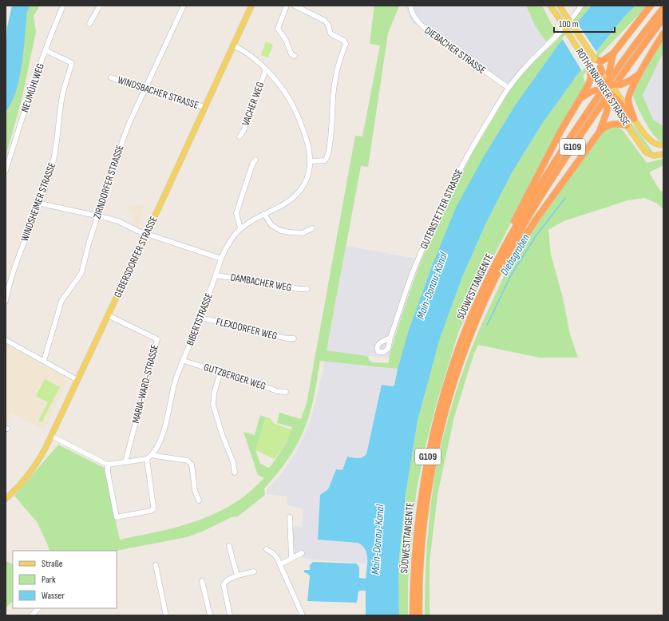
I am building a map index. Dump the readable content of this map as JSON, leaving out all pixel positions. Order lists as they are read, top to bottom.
{
  "streets": {
    "highway": ["G109", "SÜDWESTTANGENTE"],
    "main road": ["ROTHENBURGER STRASSE", "GEBERSDORFER STRASSE"],
    "street": [
      "DIEBACHER STRASSE",
      "NEUMÜHLWEG",
      "WINDSBACHER STRASSE",
      "VACHER WEG",
      "ZIRNDORFER STRASSE",
      "WINDSHEIMER STRASSE",
      "GUTENSTETTER STRASSE",
      "DAMBACHER WEG",
      "BIBERTSTRASSE",
      "FLEXDORFER WEG",
      "GUTZBERGER WEG",
      "MARIA-WARD-STRASSE"
    ]
  },
  "crossings": [
    ["DIEBACHER STRASSE", "GUTENSTETTER STRASSE"],
    ["NEUMÜHLWEG", "WINDSHEIMER STRASSE"],
    ["WINDSBACHER STRASSE", "ZIRNDORFER STRASSE"],
    ["WINDSBACHER STRASSE", "GEBERSDORFER STRASSE"],
    ["GEBERSDORFER STRASSE", "MARIA-WARD-STRASSE"],
    ["DAMBACHER WEG", "BIBERTSTRASSE"],
    ["BIBERTSTRASSE", "FLEXDORFER WEG"],
    ["BIBERTSTRASSE", "GUTZBERGER WEG"]
  ],
  "water": ["Diebsgraben", "Main-Donau-Kanal"],
  "legend": ["Straße", "Park", "Wasser"],
  "scale_bar": "100 m"
}
